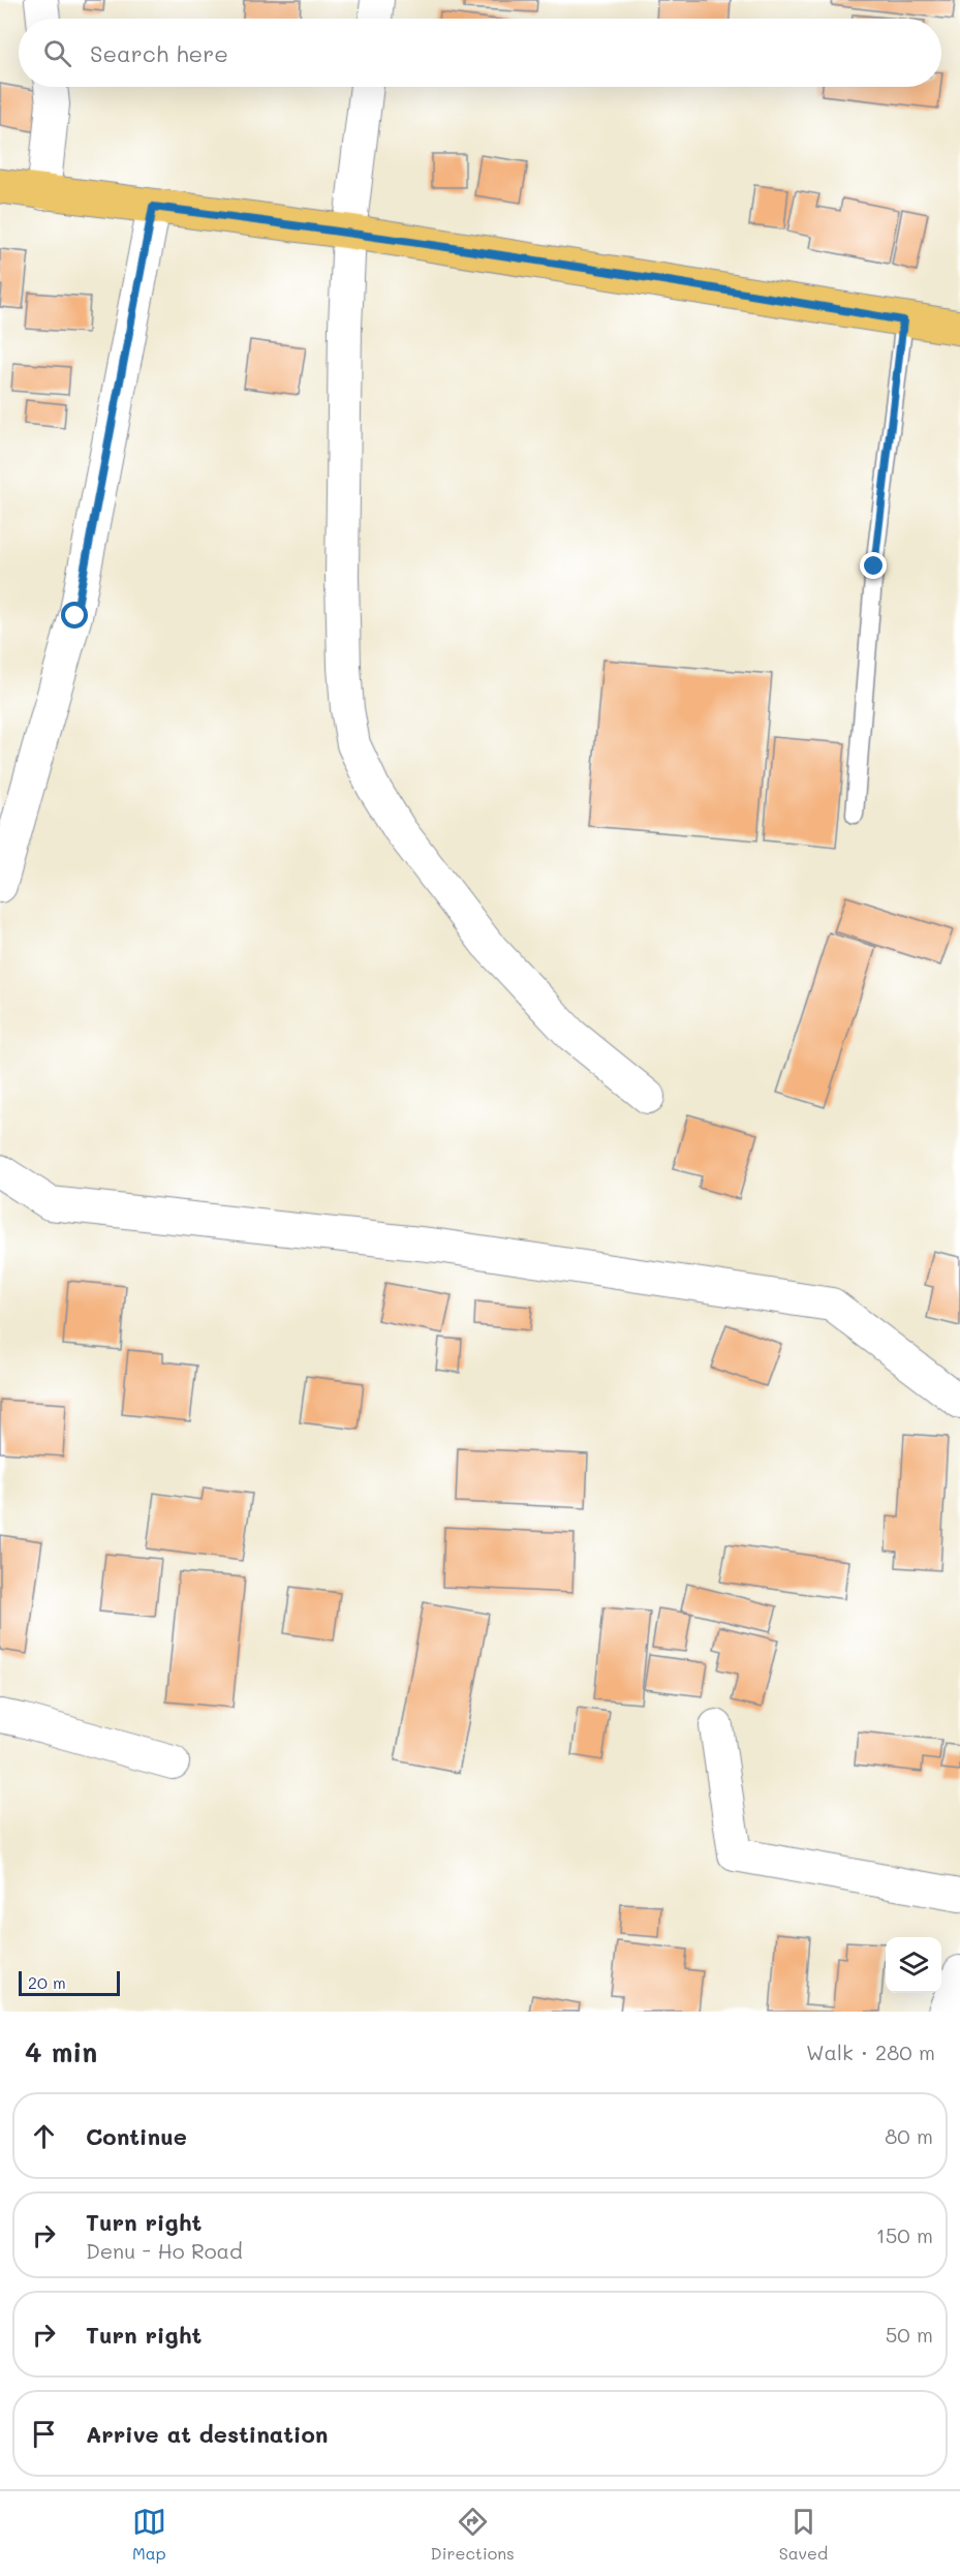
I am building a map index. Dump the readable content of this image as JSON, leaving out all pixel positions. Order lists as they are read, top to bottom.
{
  "scale_bar": "20 m",
  "page": {
    "search": "Search here",
    "scale": "20 m",
    "heading": ["4 min", "Walk · 280 m"],
    "list": [
      ["Continue", "80 m"],
      ["Turn right", "Denu - Ho Road", "150 m"],
      ["Turn right", "50 m"],
      "Arrive at destination"
    ],
    "nav": ["Map", "Directions", "Saved"]
  }
}
